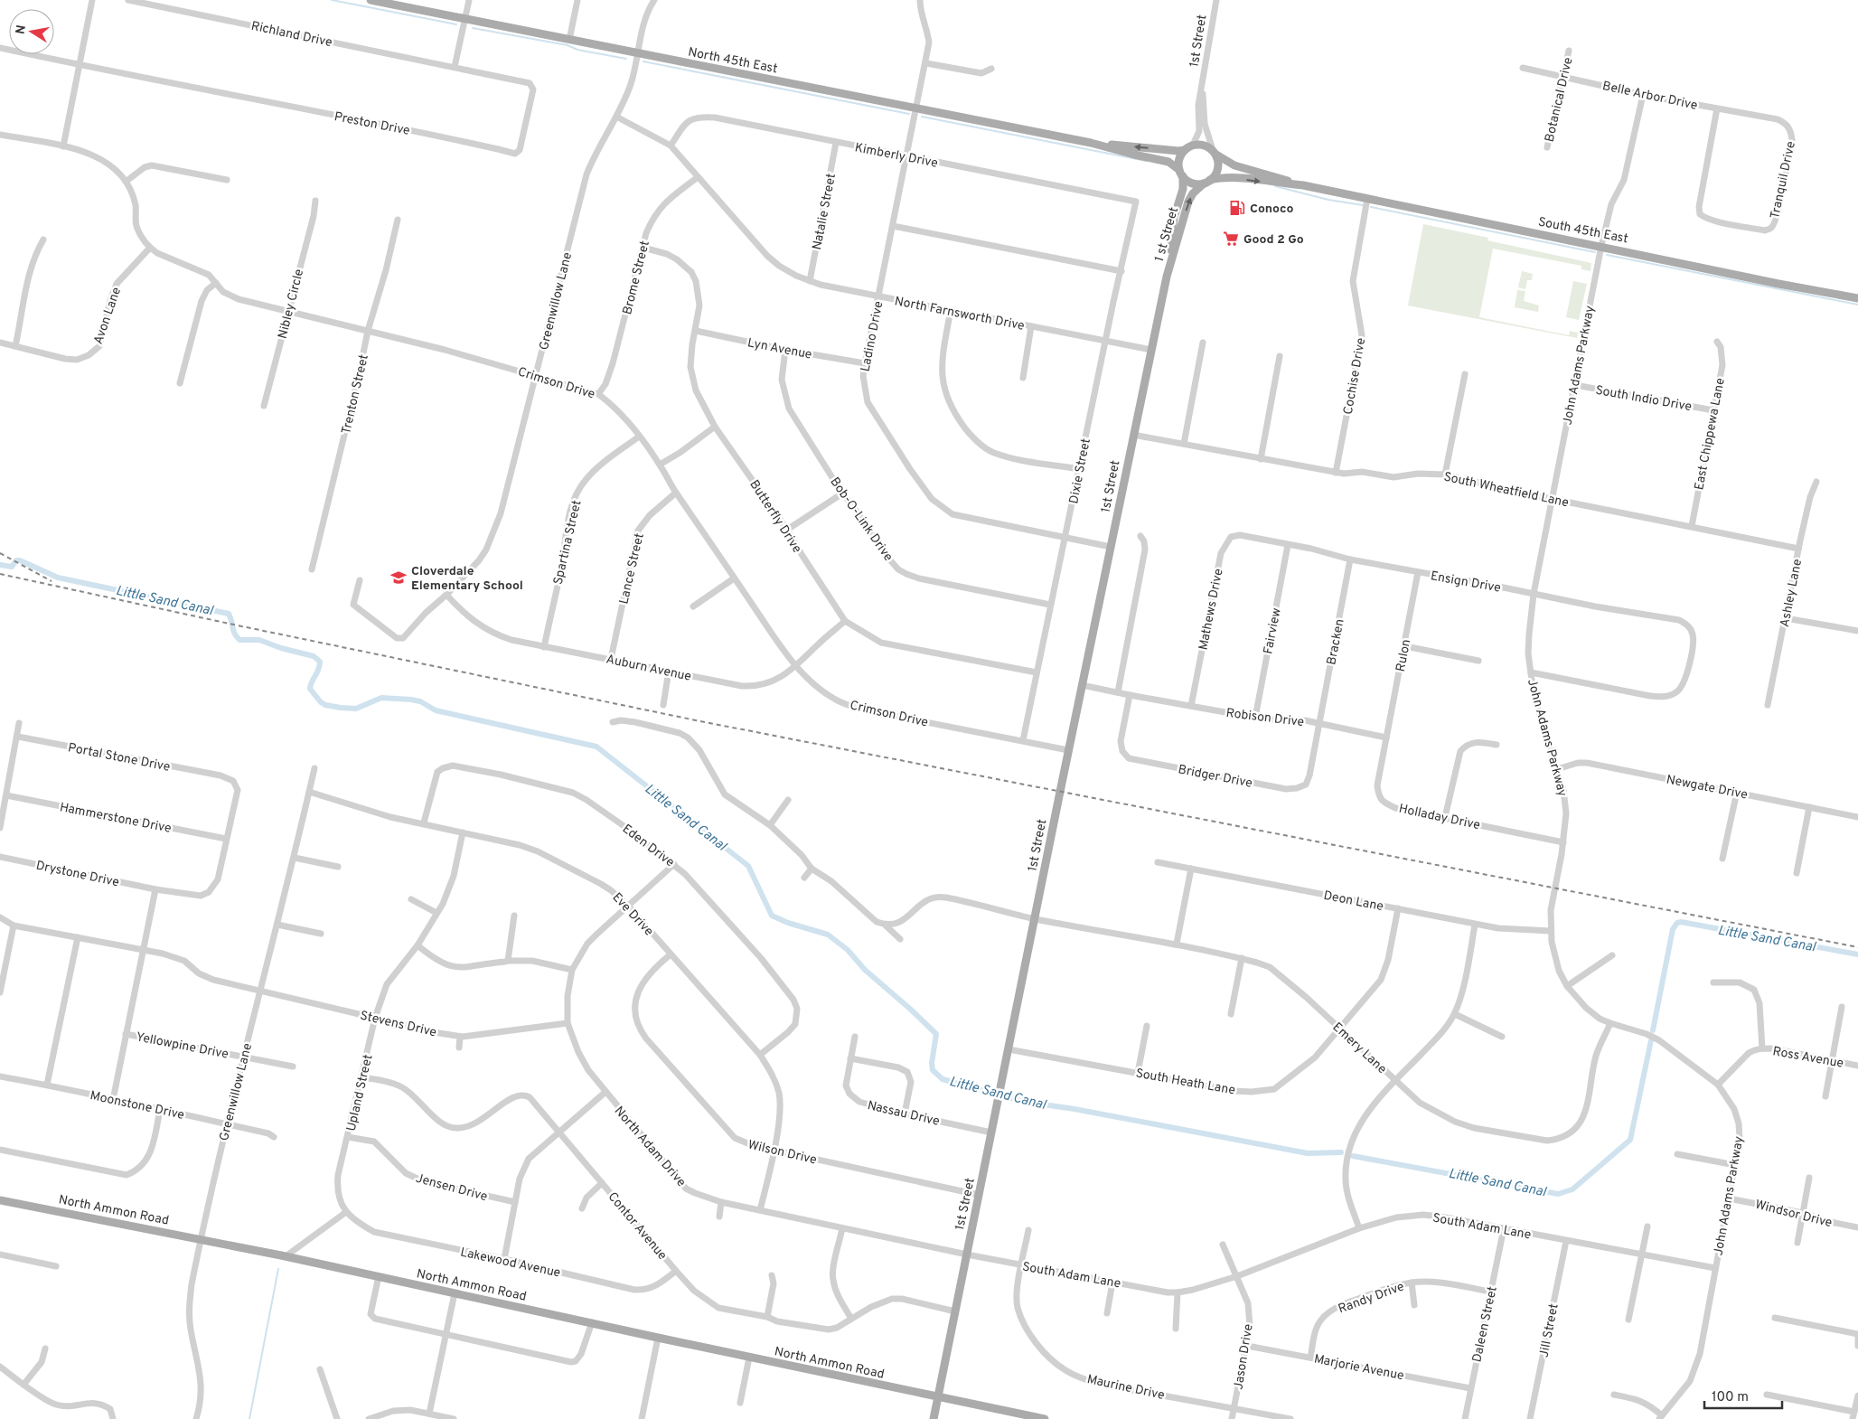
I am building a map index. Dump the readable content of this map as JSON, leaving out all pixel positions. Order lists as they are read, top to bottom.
{
  "streets": {
    "main road": [
      "1st Street",
      "North 45th East",
      "South 45th East",
      "1 st Street",
      "North Ammon Road"
    ],
    "street": [
      "Richland Drive",
      "Belle Arbor Drive",
      "Botanical Drive",
      "Preston Drive",
      "Kimberly Drive",
      "Tranquil Drive",
      "Natalie Street",
      "Brome Street",
      "Greenwillow Lane",
      "Nibley Circle",
      "North Farnsworth Drive",
      "Avon Lane",
      "Ladino Drive",
      "Lyn Avenue",
      "John Adams Parkway",
      "Cochise Drive",
      "Crimson Drive",
      "Trenton Street",
      "South Indio Drive",
      "East Chippewa Lane",
      "Dixie Street",
      "South Wheatfield Lane",
      "Butterfly Drive",
      "Bob-O-Link Drive",
      "Spartina Street",
      "Lance Street",
      "Ensign Drive",
      "Ashley Lane",
      "Mathews Drive",
      "Fairview",
      "Bracken",
      "Rulon",
      "Auburn Avenue",
      "Robison Drive",
      "Portal Stone Drive",
      "Bridger Drive",
      "Newgate Drive",
      "Holladay Drive",
      "Hammerstone Drive",
      "Eden Drive",
      "Drystone Drive",
      "Deon Lane",
      "Eve Drive",
      "Stevens Drive",
      "Yellowpine Drive",
      "Emery Lane",
      "Ross Avenue",
      "South Heath Lane",
      "Upland Street",
      "Moonstone Drive",
      "Nassau Drive",
      "North Adam Drive",
      "Wilson Drive",
      "Jensen Drive",
      "Windsor Drive",
      "Contor Avenue",
      "South Adam Lane",
      "Lakewood Avenue",
      "Randy Drive",
      "Daleen Street",
      "Jill Street",
      "Jason Drive",
      "Marjorie Avenue",
      "Maurine Drive"
    ]
  },
  "crossings": [
    ["Richland Drive", "Preston Drive"],
    ["1st Street", "North 45th East"],
    ["1st Street", "South 45th East"],
    ["1st Street", "1 st Street"],
    ["1st Street", "North Farnsworth Drive"],
    ["1st Street", "Ladino Drive"],
    ["1st Street", "Crimson Drive"],
    ["1st Street", "South Wheatfield Lane"],
    ["1st Street", "Robison Drive"],
    ["1st Street", "Emery Lane"],
    ["1st Street", "South Heath Lane"],
    ["1st Street", "Nassau Drive"],
    ["1st Street", "North Adam Drive"],
    ["1st Street", "Wilson Drive"],
    ["1st Street", "North Ammon Road"],
    ["1st Street", "Contor Avenue"],
    ["1st Street", "South Adam Lane"],
    ["North 45th East", "South 45th East"],
    ["North 45th East", "1 st Street"],
    ["North 45th East", "Greenwillow Lane"],
    ["North 45th East", "Ladino Drive"],
    ["Belle Arbor Drive", "Botanical Drive"],
    ["Belle Arbor Drive", "Tranquil Drive"],
    ["Belle Arbor Drive", "John Adams Parkway"],
    ["Kimberly Drive", "Natalie Street"],
    ["Kimberly Drive", "North Farnsworth Drive"],
    ["Kimberly Drive", "Ladino Drive"],
    ["Kimberly Drive", "Dixie Street"],
    ["Natalie Street", "North Farnsworth Drive"],
    ["South 45th East", "1 st Street"],
    ["South 45th East", "John Adams Parkway"],
    ["South 45th East", "Cochise Drive"],
    ["Brome Street", "North Farnsworth Drive"],
    ["Brome Street", "Crimson Drive"],
    ["Brome Street", "Butterfly Drive"],
    ["Greenwillow Lane", "North Farnsworth Drive"],
    ["Greenwillow Lane", "Crimson Drive"],
    ["Greenwillow Lane", "Auburn Avenue"],
    ["Greenwillow Lane", "Eve Drive"],
    ["Greenwillow Lane", "Stevens Drive"],
    ["Greenwillow Lane", "Yellowpine Drive"],
    ["Greenwillow Lane", "Moonstone Drive"],
    ["Greenwillow Lane", "North Ammon Road"],
    ["Nibley Circle", "Crimson Drive"],
    ["North Farnsworth Drive", "Ladino Drive"],
    ["North Farnsworth Drive", "Dixie Street"],
    ["Avon Lane", "Crimson Drive"],
    ["Ladino Drive", "Lyn Avenue"],
    ["Ladino Drive", "Dixie Street"],
    ["Lyn Avenue", "Butterfly Drive"],
    ["Lyn Avenue", "Bob-O-Link Drive"],
    ["John Adams Parkway", "South Indio Drive"],
    ["John Adams Parkway", "South Wheatfield Lane"],
    ["John Adams Parkway", "Ensign Drive"],
    ["John Adams Parkway", "Newgate Drive"],
    ["John Adams Parkway", "Holladay Drive"],
    ["John Adams Parkway", "Deon Lane"],
    ["John Adams Parkway", "Emery Lane"],
    ["John Adams Parkway", "Ross Avenue"],
    ["John Adams Parkway", "Windsor Drive"],
    ["John Adams Parkway", "South Adam Lane"],
    ["Cochise Drive", "South Wheatfield Lane"],
    ["Crimson Drive", "Trenton Street"],
    ["Crimson Drive", "Dixie Street"],
    ["Crimson Drive", "Spartina Street"],
    ["Crimson Drive", "Lance Street"],
    ["Crimson Drive", "Auburn Avenue"],
    ["South Indio Drive", "East Chippewa Lane"],
    ["East Chippewa Lane", "South Wheatfield Lane"],
    ["Dixie Street", "Butterfly Drive"],
    ["Dixie Street", "Bob-O-Link Drive"],
    ["South Wheatfield Lane", "Ashley Lane"],
    ["Butterfly Drive", "Auburn Avenue"],
    ["Spartina Street", "Auburn Avenue"],
    ["Lance Street", "Auburn Avenue"],
    ["Ensign Drive", "Mathews Drive"],
    ["Ensign Drive", "Fairview"],
    ["Ensign Drive", "Bracken"],
    ["Ensign Drive", "Rulon"],
    ["Mathews Drive", "Robison Drive"],
    ["Fairview", "Robison Drive"],
    ["Bracken", "Robison Drive"],
    ["Bracken", "Bridger Drive"],
    ["Rulon", "Robison Drive"],
    ["Rulon", "Holladay Drive"],
    ["Robison Drive", "Bridger Drive"],
    ["Robison Drive", "Holladay Drive"],
    ["Portal Stone Drive", "Drystone Drive"],
    ["Hammerstone Drive", "Drystone Drive"],
    ["Eden Drive", "Eve Drive"],
    ["Eden Drive", "North Adam Drive"],
    ["Deon Lane", "South Heath Lane"],
    ["Eve Drive", "Upland Street"],
    ["Eve Drive", "North Adam Drive"],
    ["Eve Drive", "Wilson Drive"],
    ["Stevens Drive", "Upland Street"],
    ["Stevens Drive", "North Adam Drive"],
    ["Emery Lane", "South Heath Lane"],
    ["Upland Street", "Jensen Drive"],
    ["Upland Street", "Contor Avenue"],
    ["Upland Street", "Lakewood Avenue"],
    ["North Adam Drive", "South Adam Lane"],
    ["Contor Avenue", "Lakewood Avenue"],
    ["South Adam Lane", "Daleen Street"],
    ["South Adam Lane", "Jill Street"],
    ["South Adam Lane", "Jason Drive"],
    ["South Adam Lane", "Maurine Drive"],
    ["Randy Drive", "Daleen Street"],
    ["Randy Drive", "Marjorie Avenue"],
    ["Daleen Street", "Marjorie Avenue"],
    ["Jason Drive", "Marjorie Avenue"],
    ["Jason Drive", "Maurine Drive"]
  ],
  "water": ["Little Sand Canal"],
  "places": {
    "fuel station": ["Conoco"],
    "supermarket": ["Good 2 Go"],
    "school or university": ["Cloverdale Elementary School"]
  },
  "scale_bar": "100 m",
  "north": "left"
}
